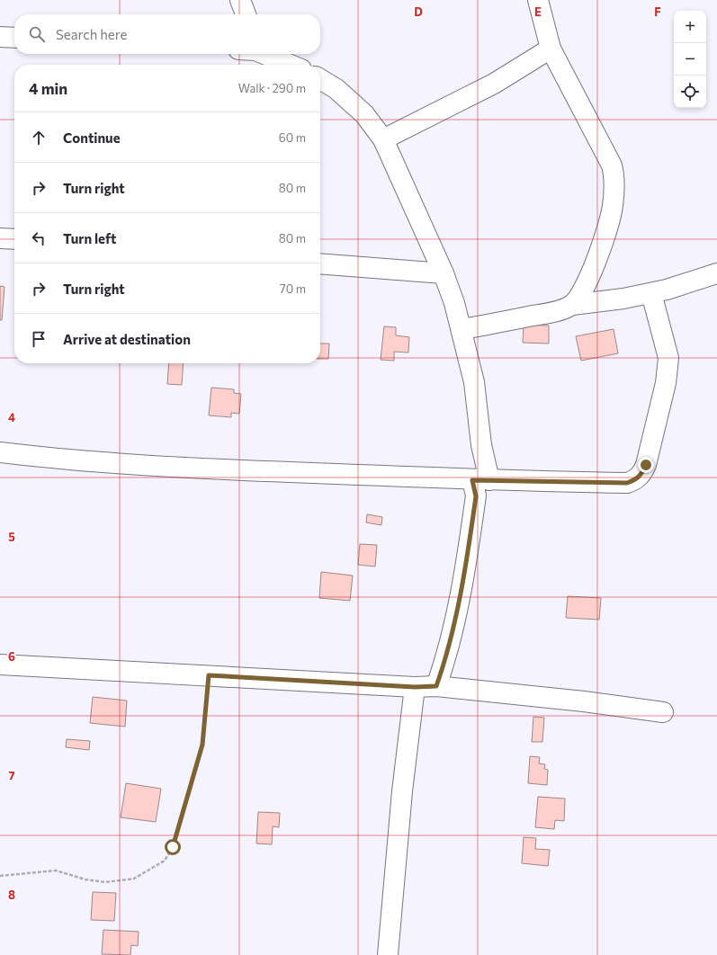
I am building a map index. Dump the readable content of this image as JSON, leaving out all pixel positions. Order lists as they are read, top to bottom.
{
  "page": {
    "map_buttons": ["+", "−"],
    "search": "Search here",
    "heading": ["4 min", "Walk · 290 m"],
    "list": [
      ["Continue", "60 m"],
      ["Turn right", "80 m"],
      ["Turn left", "80 m"],
      ["Turn right", "70 m"],
      "Arrive at destination"
    ]
  },
  "grid": {
    "columns": ["D", "E", "F"],
    "rows": [
      "4",
      "5",
      "6",
      "7",
      "8"
    ]
  }
}
